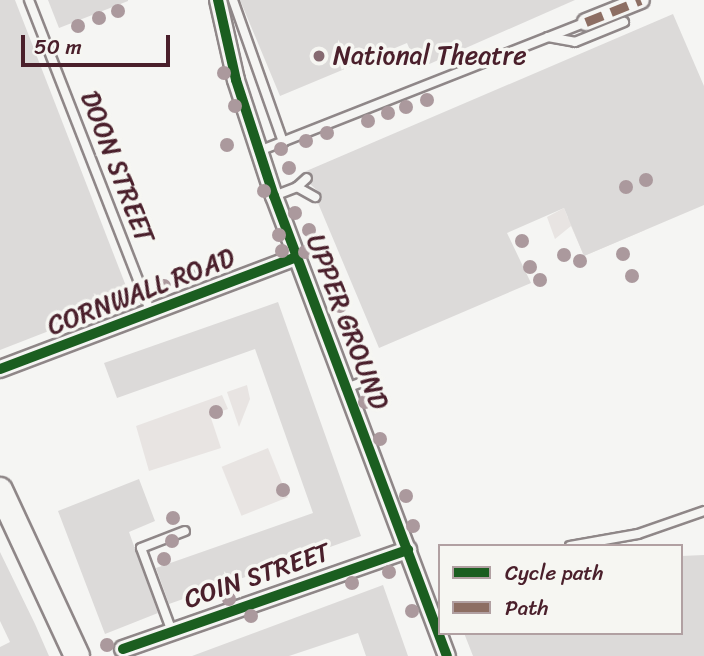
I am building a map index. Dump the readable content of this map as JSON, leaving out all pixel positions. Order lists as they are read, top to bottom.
{
  "streets": {
    "street": ["CORNWALL ROAD", "UPPER GROUND", "COIN STREET"],
    "lane": ["DOON STREET"]
  },
  "crossings": [
    ["DOON STREET", "CORNWALL ROAD"],
    ["CORNWALL ROAD", "UPPER GROUND"],
    ["UPPER GROUND", "COIN STREET"]
  ],
  "places": ["National Theatre"],
  "legend": ["Cycle path", "Path"],
  "scale_bar": "50 m"
}
